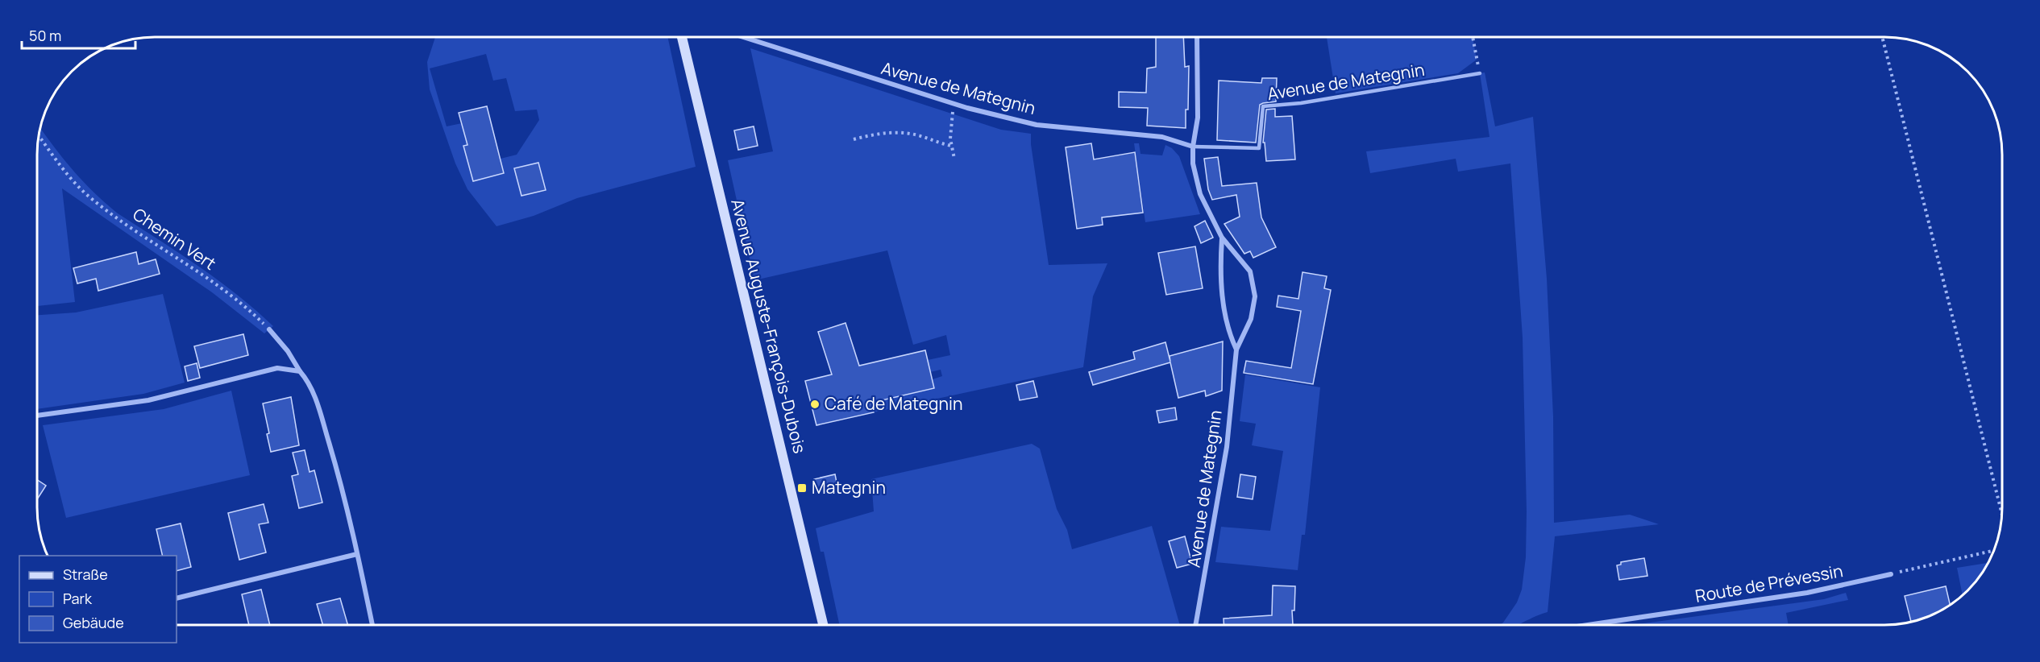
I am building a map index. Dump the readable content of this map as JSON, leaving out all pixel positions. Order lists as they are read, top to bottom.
{
  "streets": {
    "main road": ["Avenue Auguste-François-Dubois"],
    "street": ["Avenue de Mategnin", "Route de Prévessin"],
    "path": ["Chemin Vert"]
  },
  "places": {
    "other": ["Café de Mategnin"],
    "transit": ["Mategnin"]
  },
  "legend": ["Straße", "Park", "Gebäude"],
  "scale_bar": "50 m"
}
